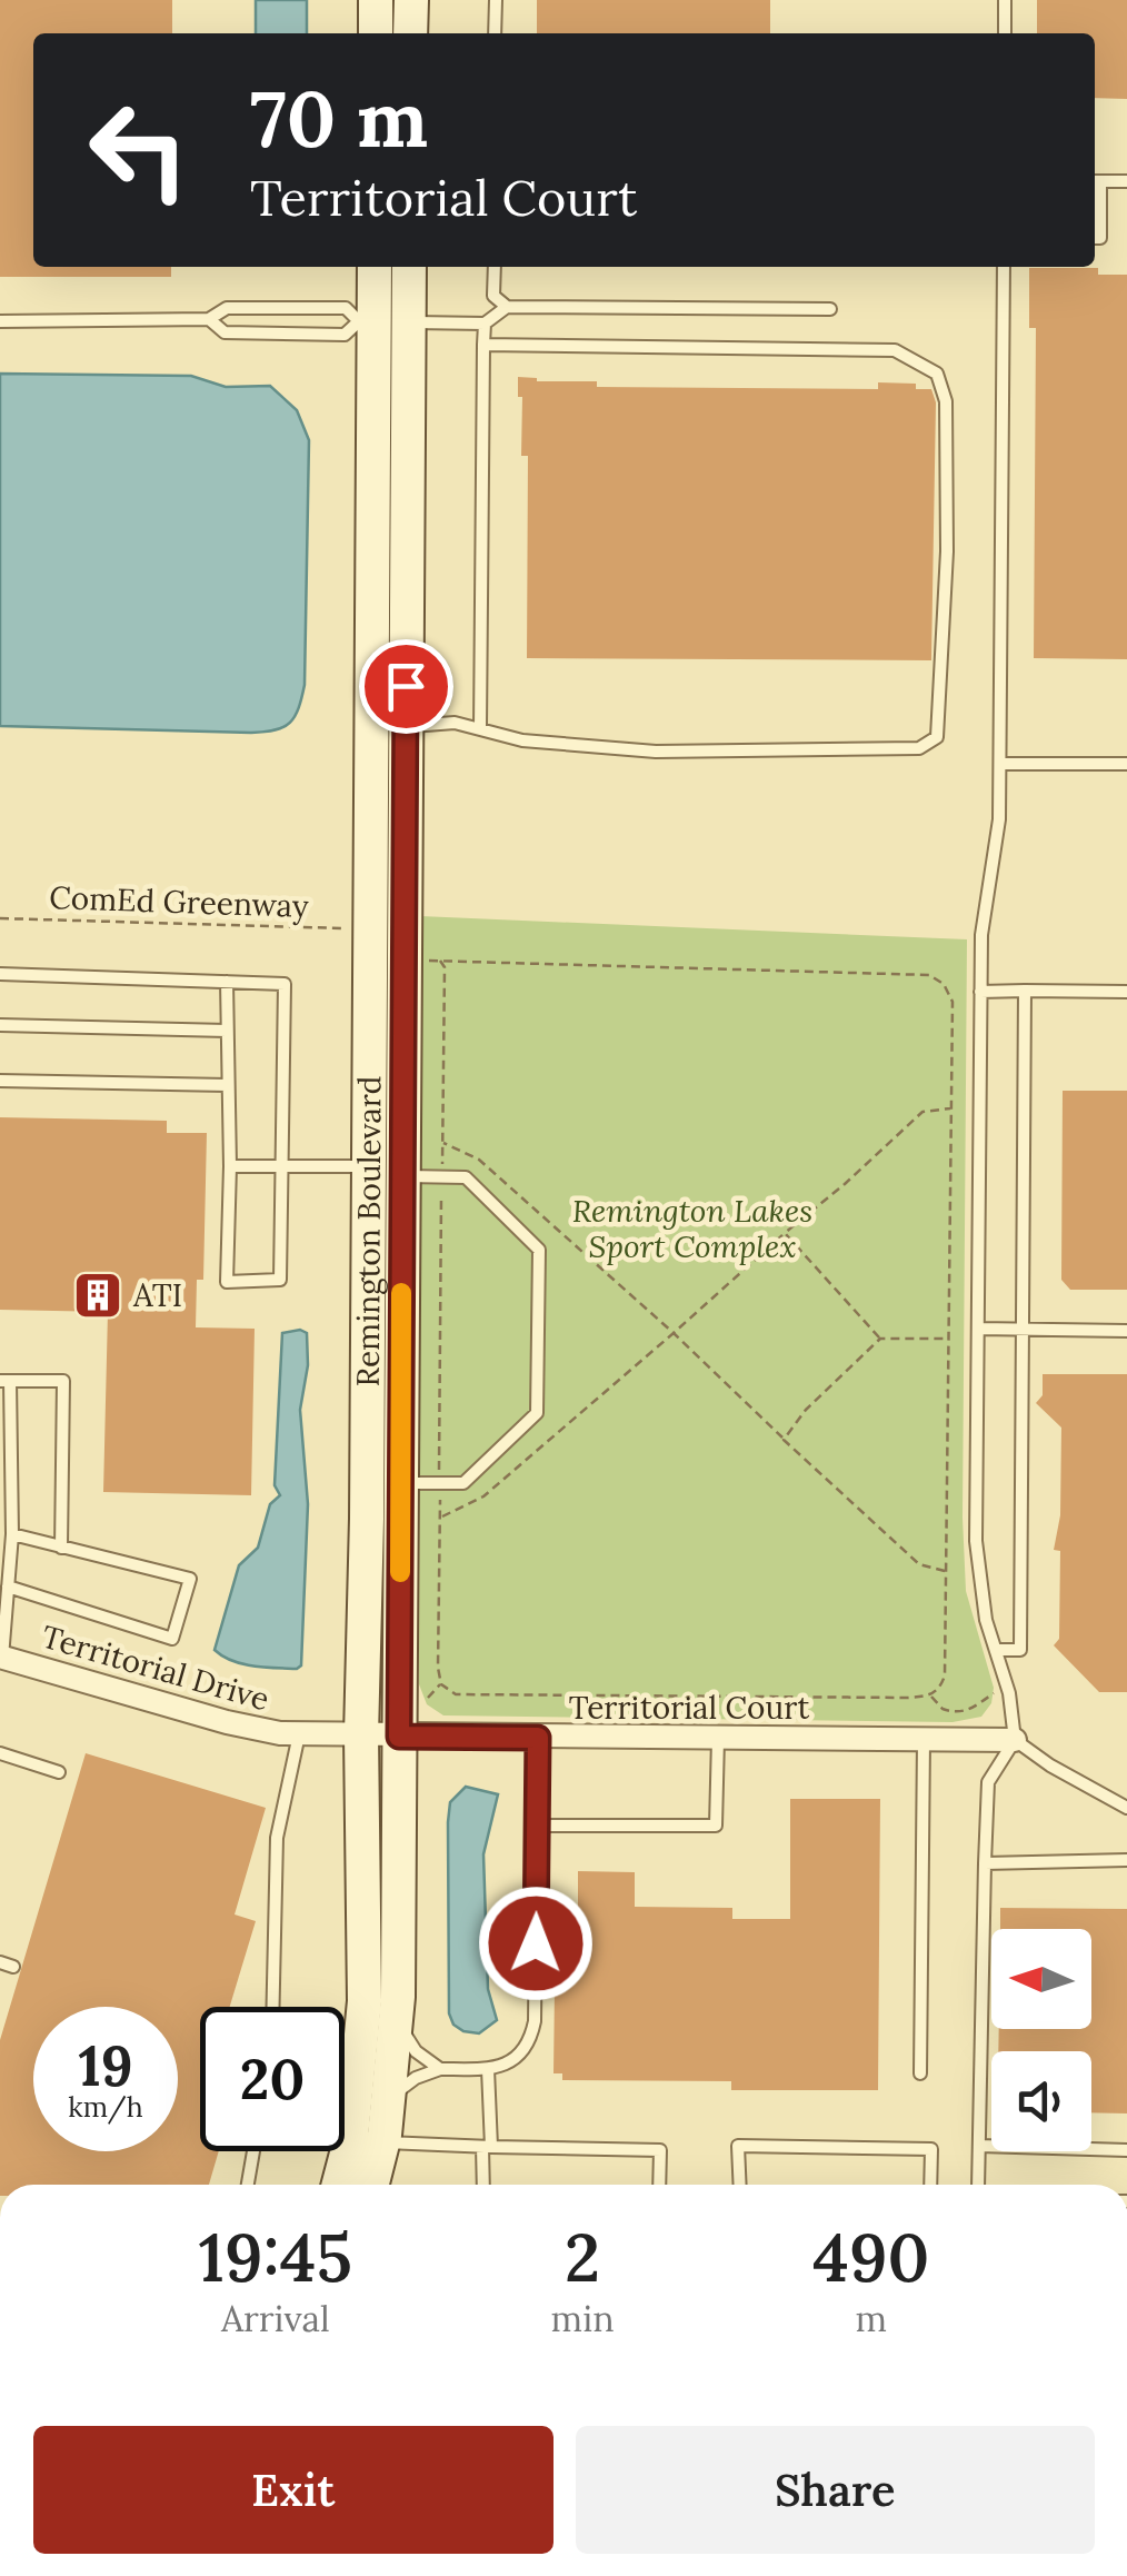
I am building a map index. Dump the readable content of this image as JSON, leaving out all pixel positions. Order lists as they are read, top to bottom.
{
  "streets": {
    "street": ["Remington Boulevard", "Territorial Drive", "Territorial Court"],
    "path": ["ComEd Greenway"]
  },
  "crossings": [
    ["Remington Boulevard", "Territorial Drive"],
    ["Remington Boulevard", "Territorial Court"],
    ["Territorial Drive", "Territorial Court"]
  ],
  "parks": ["Remington Lakes Sport Complex"],
  "places": {
    "building": ["ATI"]
  },
  "north": "left",
  "page": {
    "turn": ["70 m", "Territorial Court"],
    "speed": "19 km/h",
    "limit": "20",
    "eta": [
      "19:45",
      "Arrival",
      "2",
      "min",
      "490",
      "m"
    ],
    "buttons": ["Exit", "Share"]
  }
}
